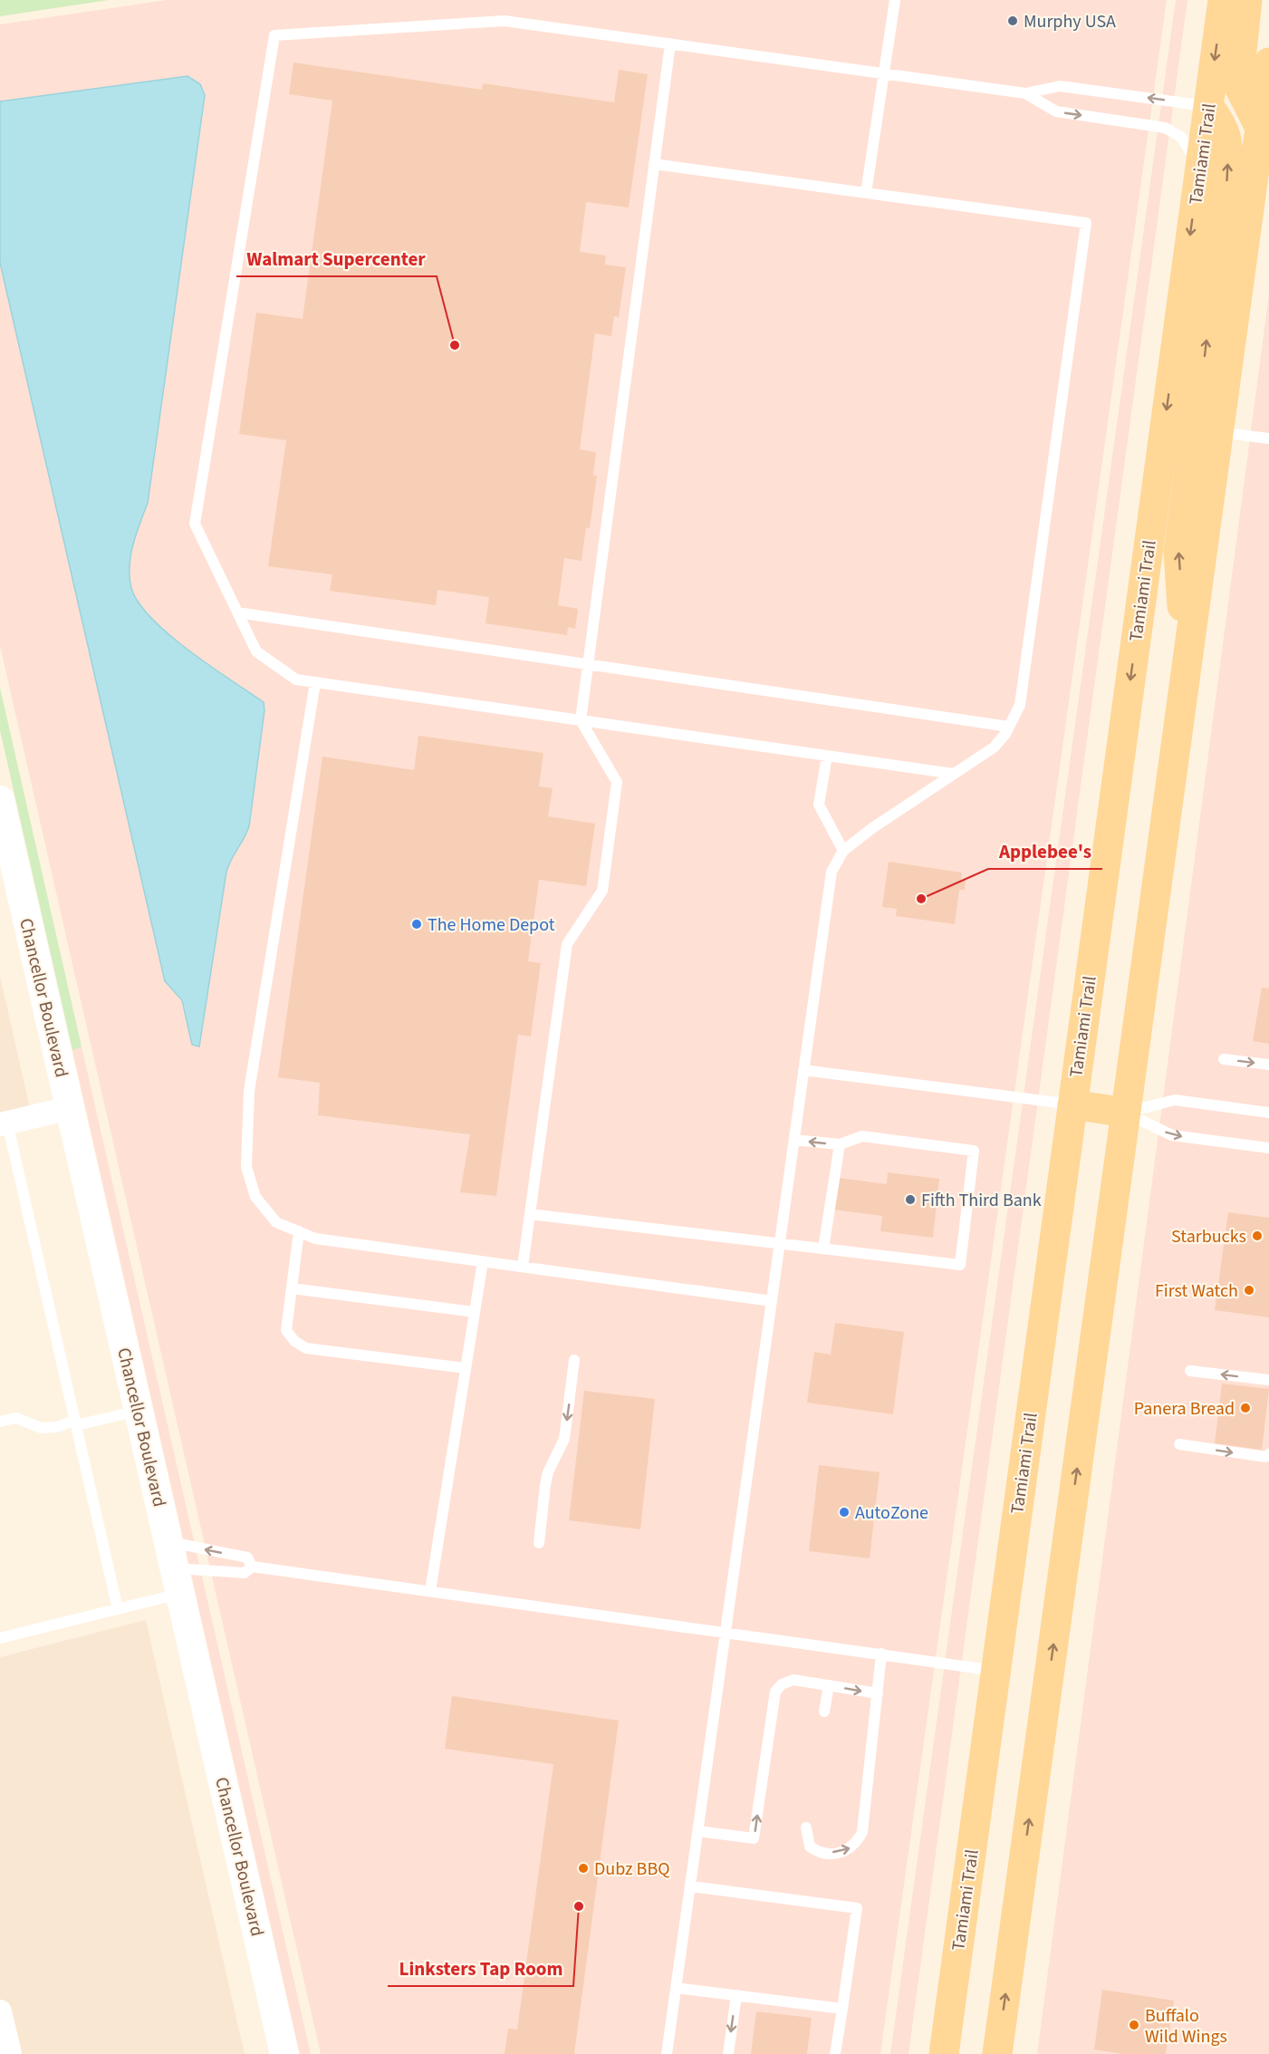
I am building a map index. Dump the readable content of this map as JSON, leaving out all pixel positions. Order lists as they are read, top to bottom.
{
  "streets": {
    "main road": ["Tamiami Trail"],
    "street": ["Chancellor Boulevard"]
  },
  "places": [
    "Murphy USA",
    "Walmart Supercenter",
    "Applebee's",
    "The Home Depot",
    "Fifth Third Bank",
    "Starbucks",
    "First Watch",
    "Panera Bread",
    "AutoZone",
    "Dubz BBQ",
    "Linksters Tap Room",
    "Buffalo Wild Wings"
  ]
}
